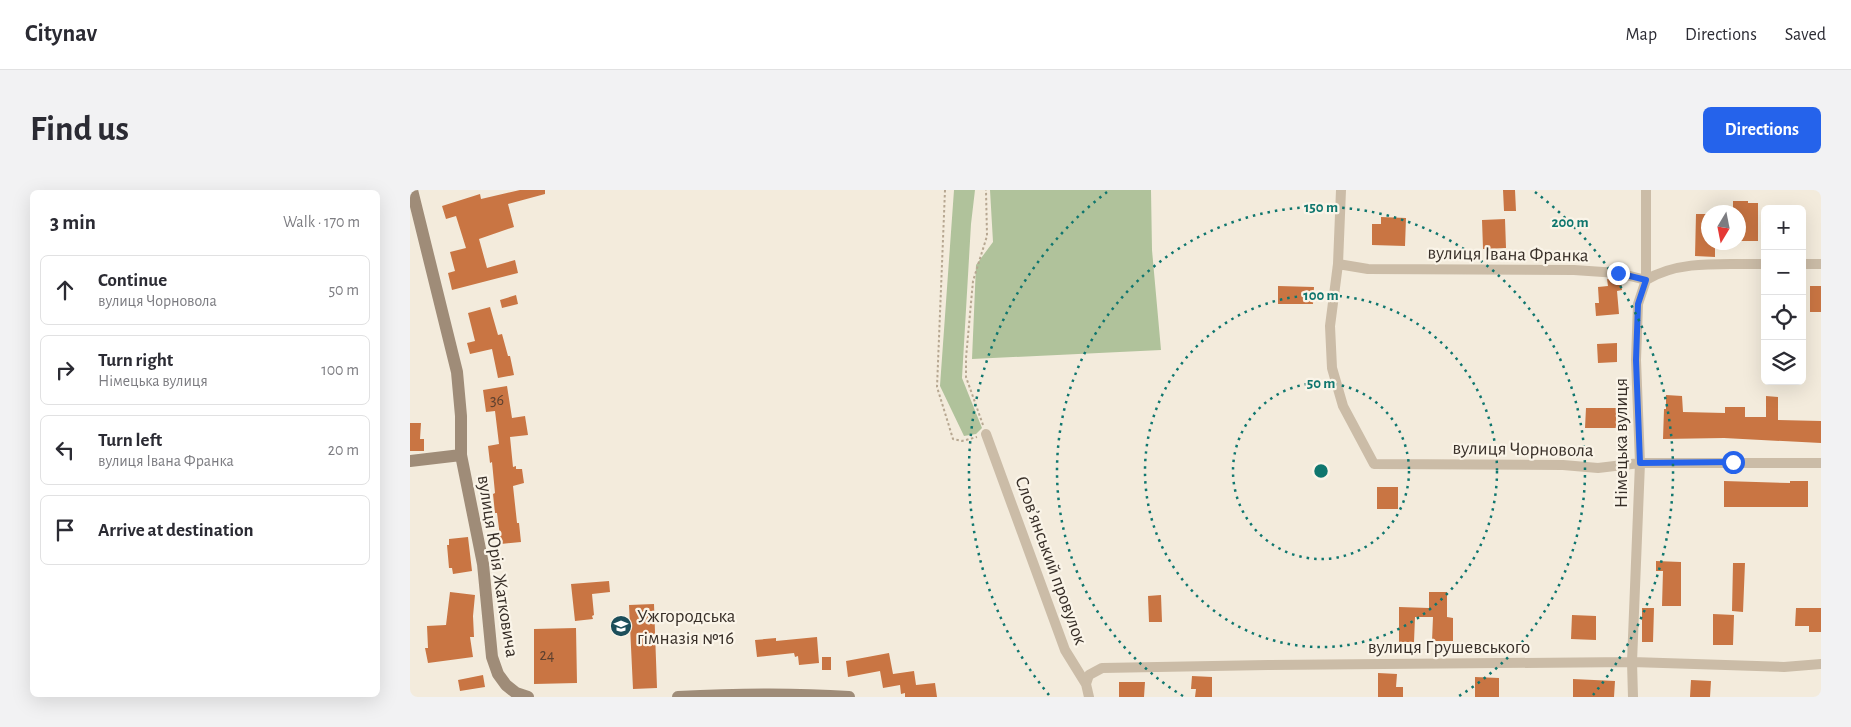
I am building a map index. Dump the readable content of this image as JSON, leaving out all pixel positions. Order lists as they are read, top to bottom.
{
  "streets": {
    "street": [
      "вулиця Івана Франка",
      "Німецька вулиця",
      "вулиця Чорновола",
      "Словʼянський провулок",
      "вулиця Юрія Жатковича",
      "вулиця Грушевського"
    ]
  },
  "crossings": [
    ["вулиця Івана Франка", "Німецька вулиця"],
    ["вулиця Івана Франка", "вулиця Чорновола"],
    ["Німецька вулиця", "вулиця Чорновола"],
    ["Німецька вулиця", "вулиця Грушевського"],
    ["Словʼянський провулок", "вулиця Грушевського"]
  ],
  "places": {
    "school or university": ["Ужгородська гімназія №16"]
  },
  "house_numbers": ["36", "24"],
  "north": "bottom",
  "page": {
    "header": "Citynav",
    "nav": ["Map", "Directions", "Saved"],
    "buttons": "Directions",
    "title": "Find us",
    "heading": ["3 min", "Walk · 170 m"],
    "map_buttons": ["+", "−"],
    "list": [
      ["Continue", "вулиця Чорновола", "50 m"],
      ["Turn right", "Німецька вулиця", "100 m"],
      ["Turn left", "вулиця Івана Франка", "20 m"],
      "Arrive at destination"
    ]
  },
  "rings": [
    "150 m",
    "200 m",
    "100 m",
    "50 m"
  ]
}
